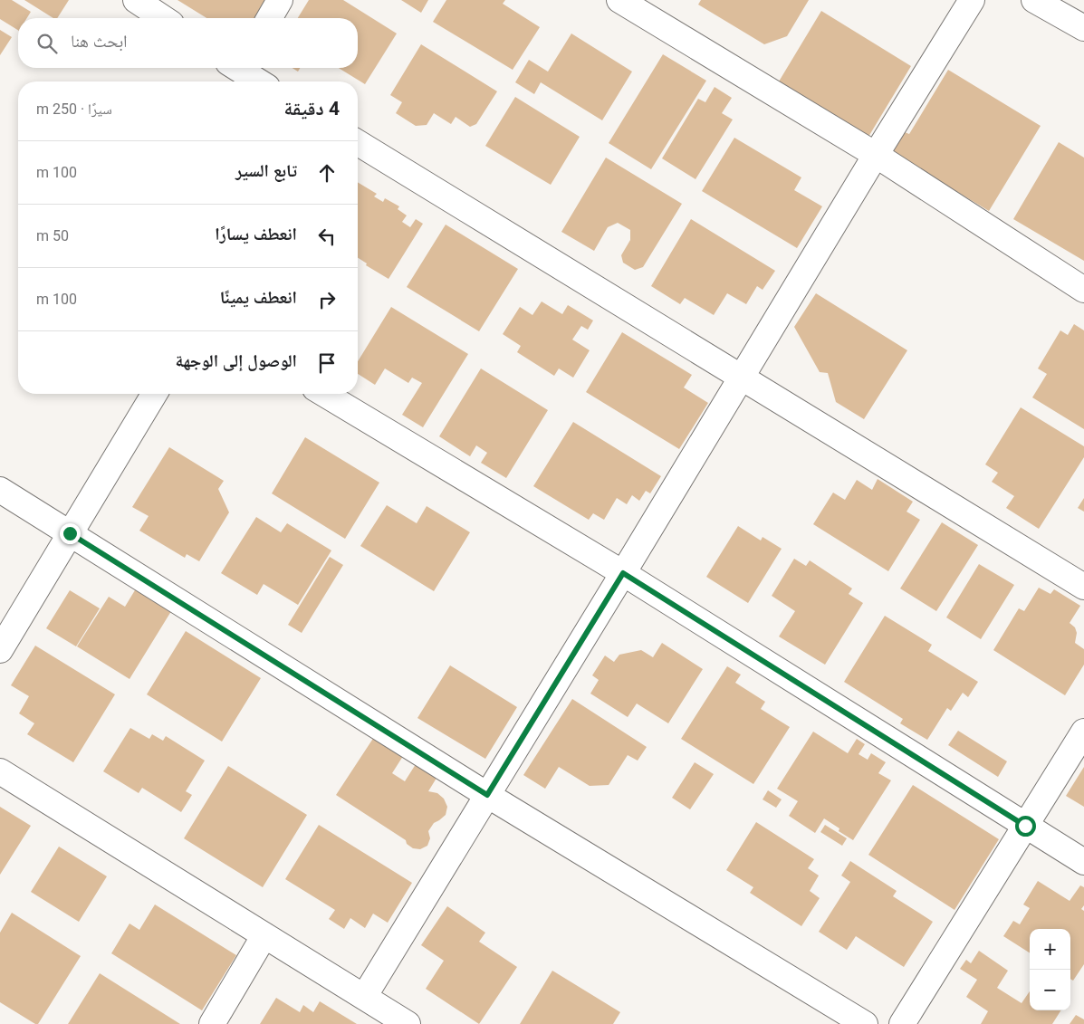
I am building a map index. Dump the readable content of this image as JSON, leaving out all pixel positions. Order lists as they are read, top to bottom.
{
  "page": {
    "search": "ابحث هنا",
    "heading": ["4 دقيقة", "سيرًا · 250 m"],
    "list": [
      ["تابع السير", "100 m"],
      ["انعطف يسارًا", "50 m"],
      ["انعطف يمينًا", "100 m"],
      "الوصول إلى الوجهة"
    ],
    "map_buttons": ["+", "−"]
  }
}
